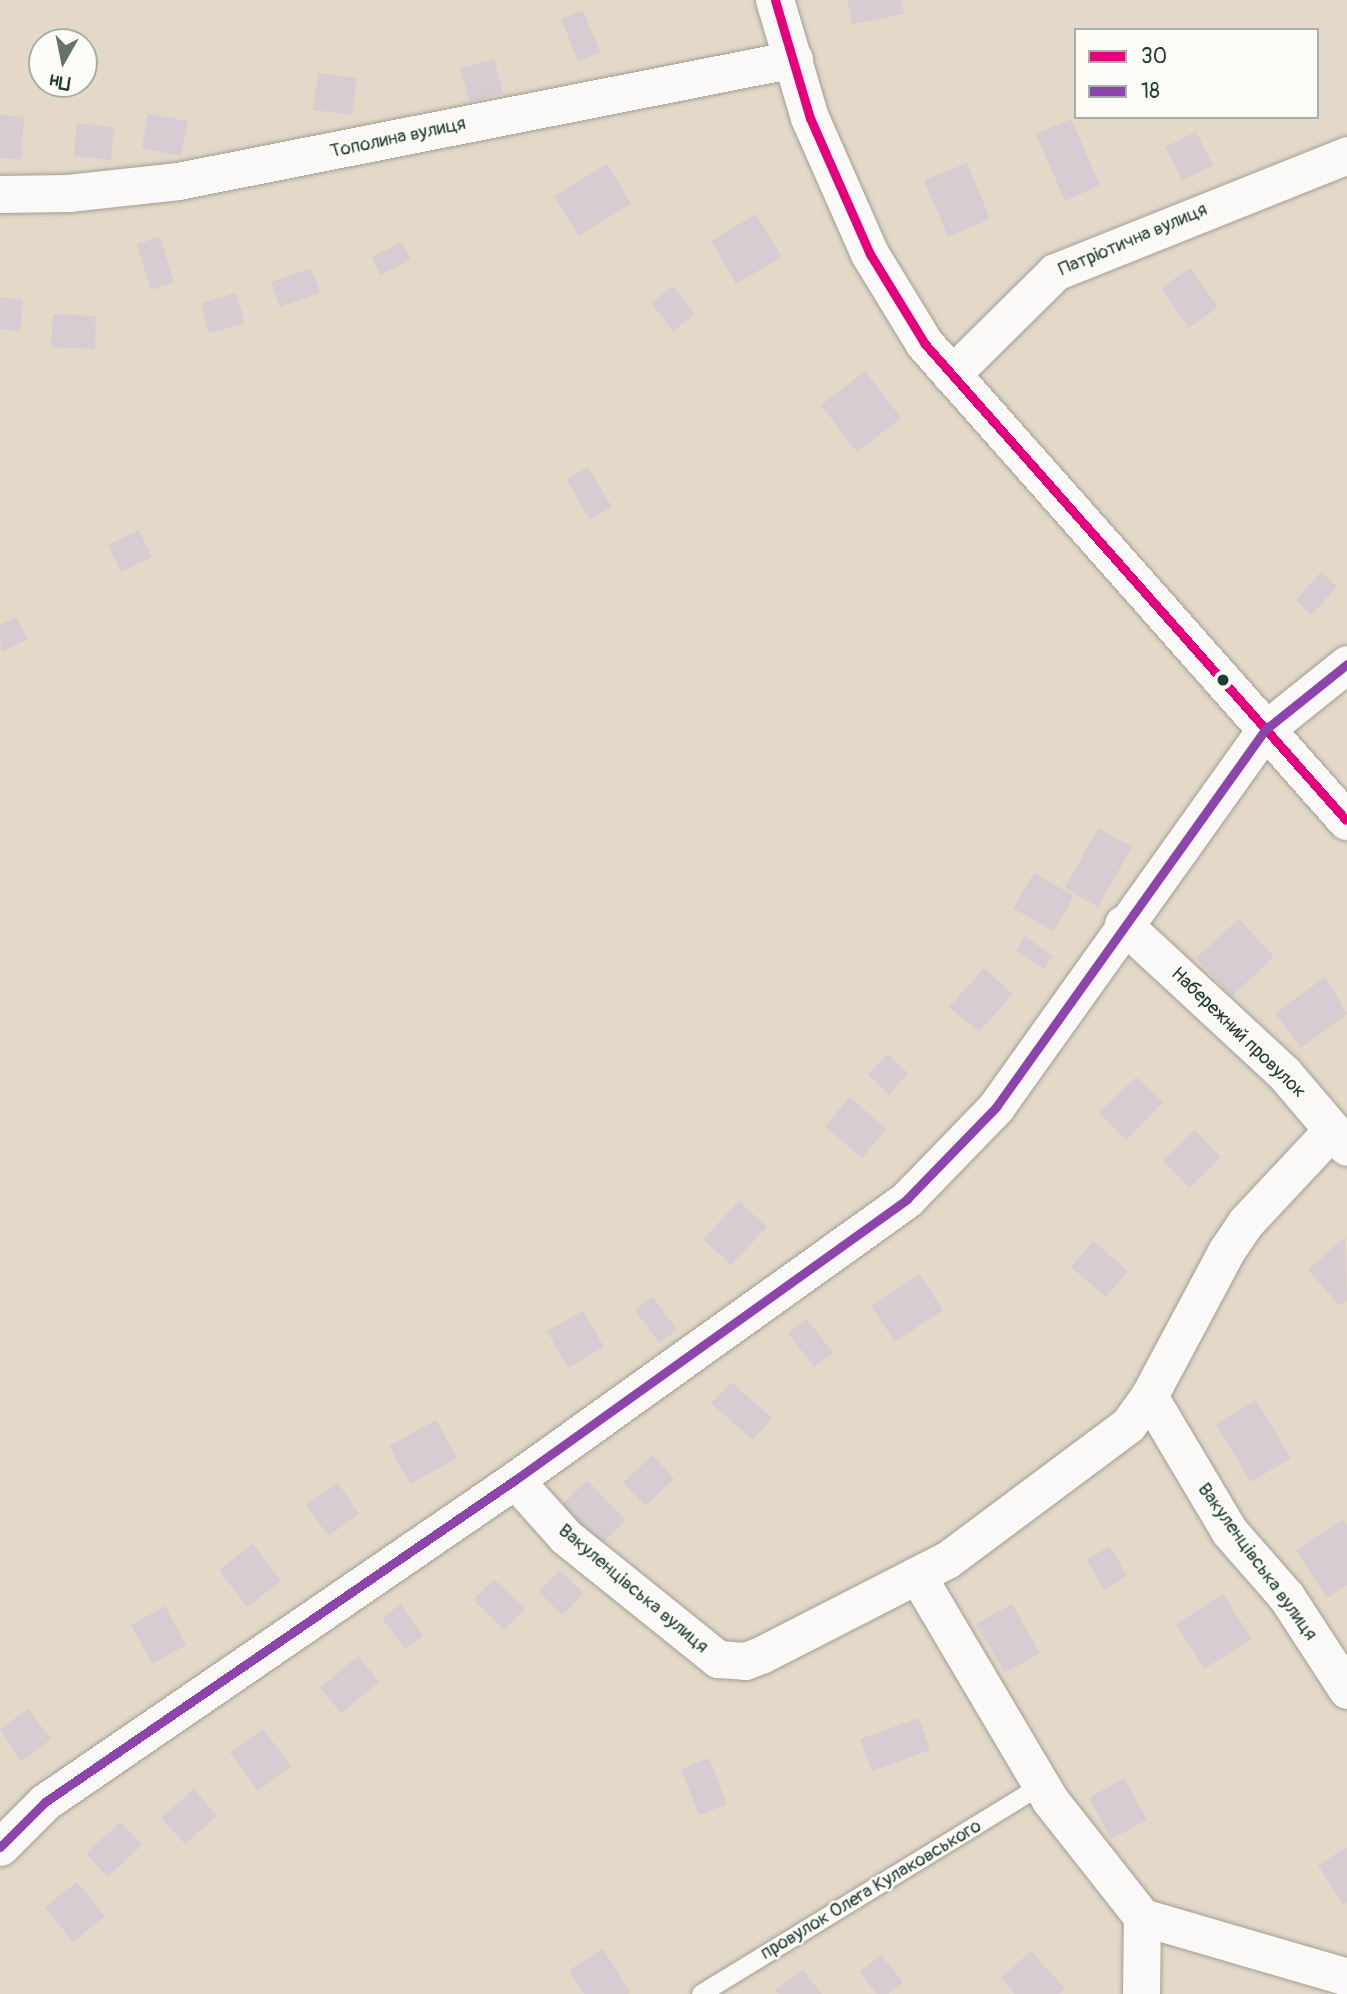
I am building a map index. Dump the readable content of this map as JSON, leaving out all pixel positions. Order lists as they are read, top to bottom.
{
  "streets": {
    "street": [
      "Тополина вулиця",
      "Патріотична вулиця",
      "Набережний провулок",
      "Вакуленцівська вулиця"
    ],
    "lane": ["провулок Олега Кулаковського"]
  },
  "crossings": [
    ["Набережний провулок", "Вакуленцівська вулиця"]
  ],
  "lines": ["transit line 30", "transit line 18"],
  "legend": ["30", "18"],
  "north": "bottom"
}
